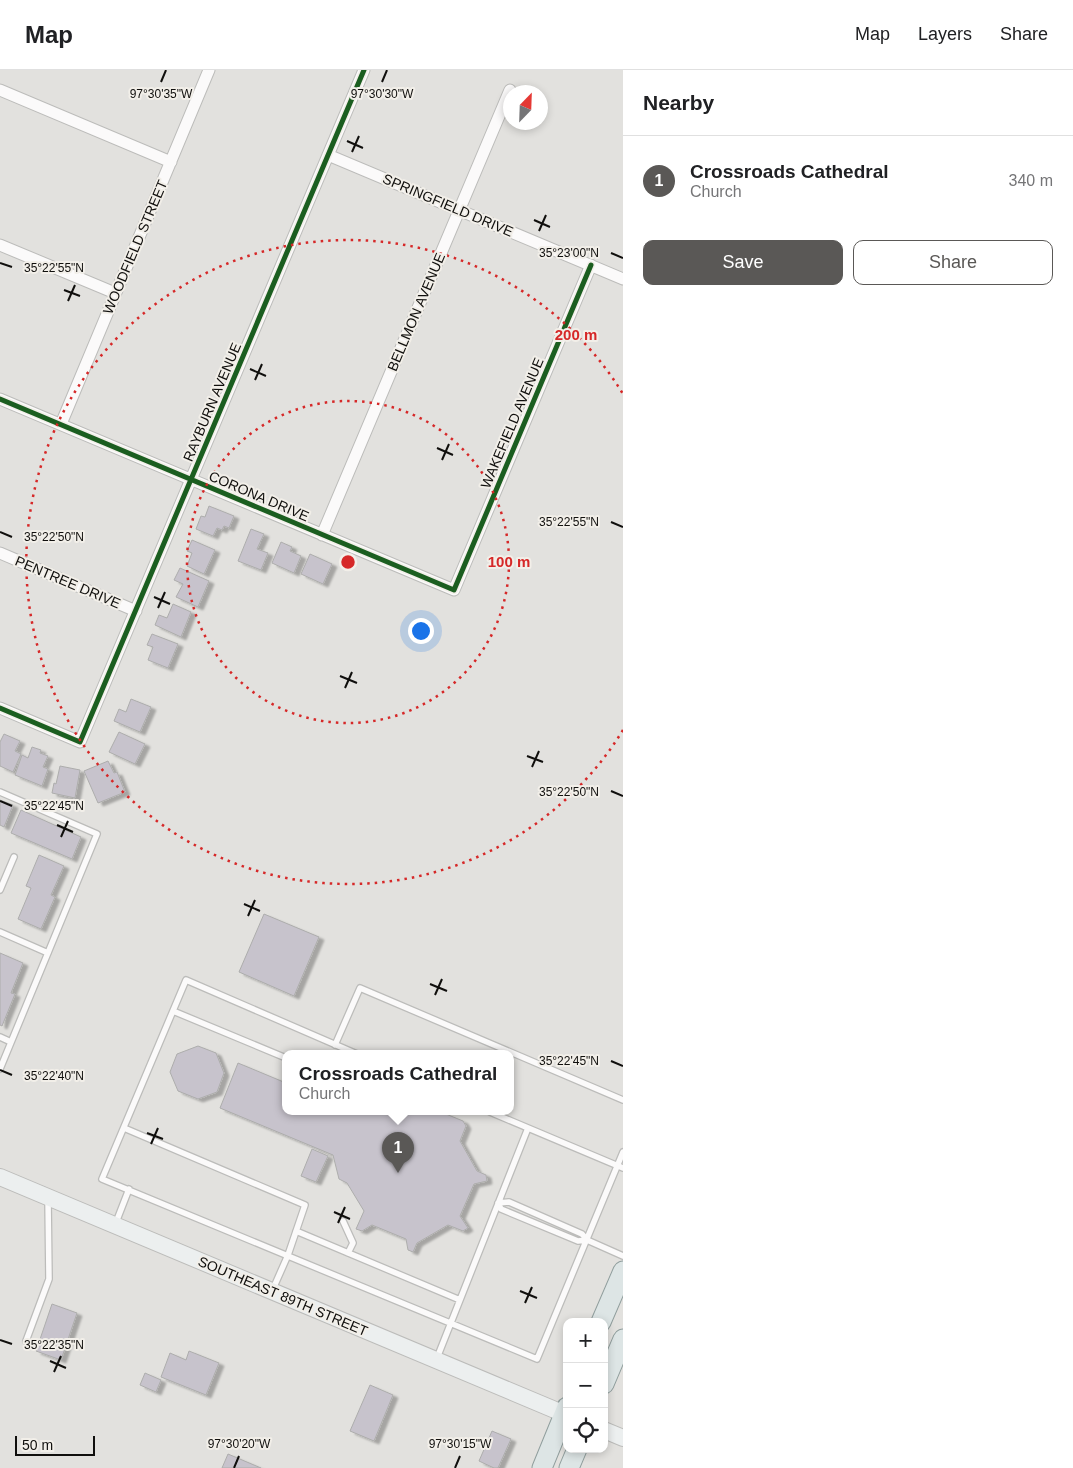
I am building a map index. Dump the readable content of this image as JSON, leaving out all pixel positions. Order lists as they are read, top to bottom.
{
  "streets": {
    "main road": ["SOUTHEAST 89TH STREET"],
    "street": [
      "SPRINGFIELD DRIVE",
      "WOODFIELD STREET",
      "BELLMON AVENUE",
      "RAYBURN AVENUE",
      "WAKEFIELD AVENUE",
      "CORONA DRIVE",
      "PENTREE DRIVE"
    ]
  },
  "crossings": [
    ["SPRINGFIELD DRIVE", "BELLMON AVENUE"],
    ["SPRINGFIELD DRIVE", "RAYBURN AVENUE"],
    ["SPRINGFIELD DRIVE", "WAKEFIELD AVENUE"],
    ["WOODFIELD STREET", "CORONA DRIVE"],
    ["BELLMON AVENUE", "CORONA DRIVE"],
    ["RAYBURN AVENUE", "CORONA DRIVE"],
    ["RAYBURN AVENUE", "PENTREE DRIVE"],
    ["WAKEFIELD AVENUE", "CORONA DRIVE"]
  ],
  "scale_bar": "50 m",
  "north": "top right",
  "page": {
    "header": "Map",
    "nav": ["Map", "Layers", "Share"],
    "heading": "Nearby",
    "list": [
      {
        "mark": "1",
        "name": "Crossroads Cathedral",
        "note": "Church",
        "value": "340 m"
      }
    ],
    "buttons": ["Save", "Share"],
    "popup": ["Crossroads Cathedral", "Church"],
    "pins": "1",
    "map_buttons": ["+", "−"],
    "scale": "50 m"
  },
  "coordinates": [
    "97°30'35\"W",
    "97°30'30\"W",
    "35°23'00\"N",
    "35°22'55\"N",
    "35°22'50\"N",
    "35°22'45\"N",
    "35°22'40\"N",
    "35°22'35\"N",
    "97°30'20\"W",
    "97°30'15\"W"
  ],
  "rings": ["200 m", "100 m"]
}
